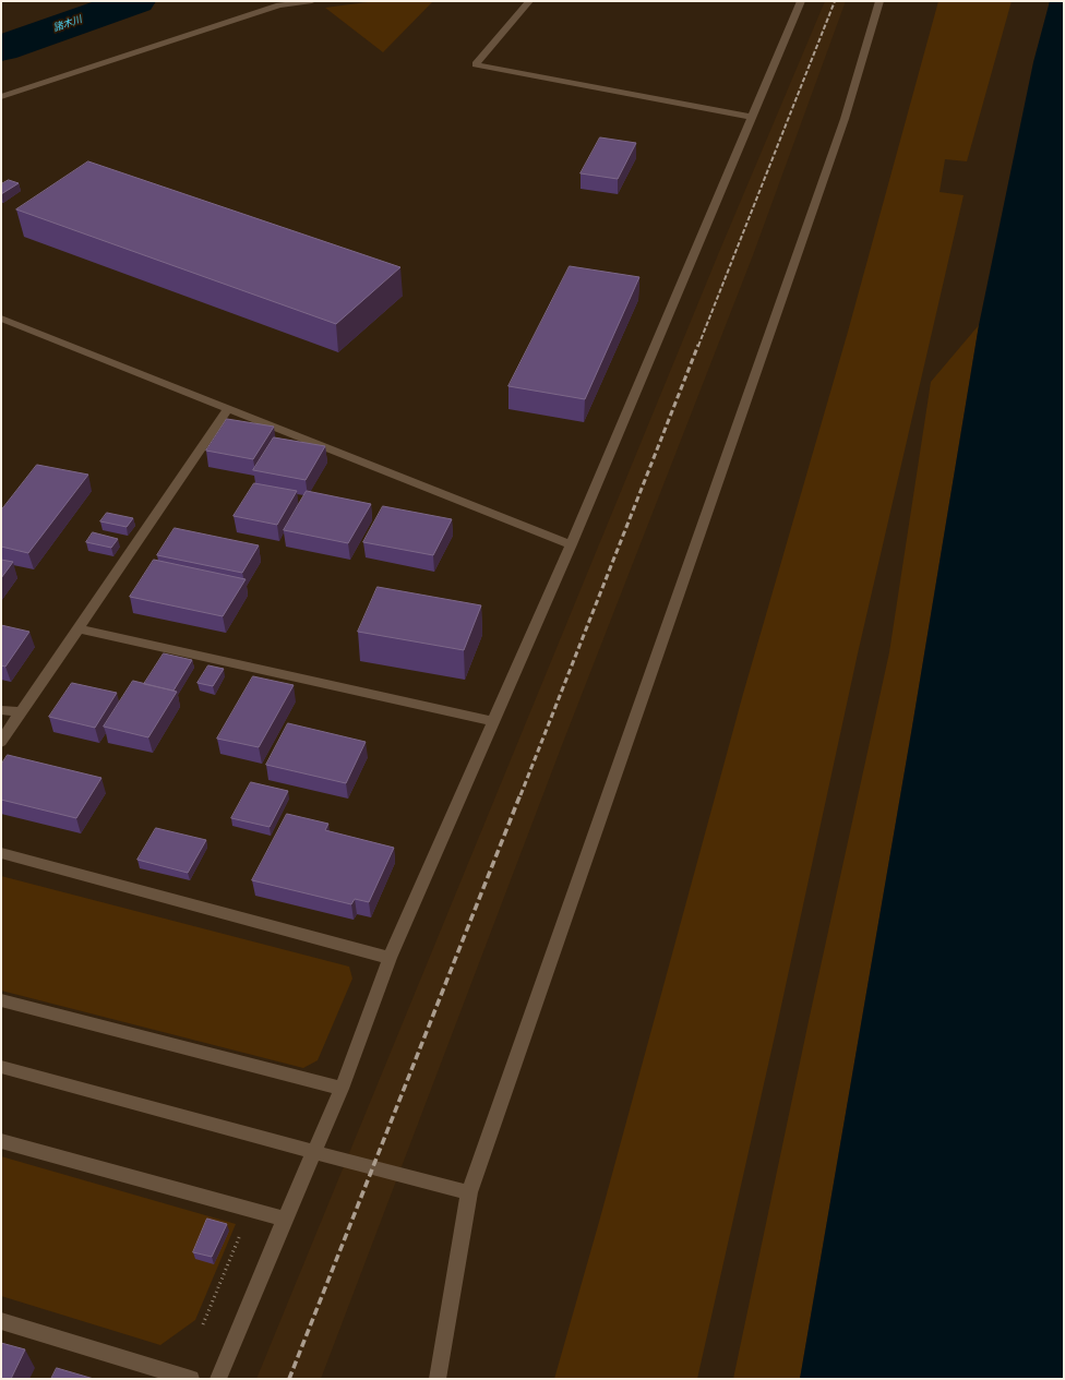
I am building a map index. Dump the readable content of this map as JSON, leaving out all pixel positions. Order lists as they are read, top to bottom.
{
  "water": ["諸木川"]
}
